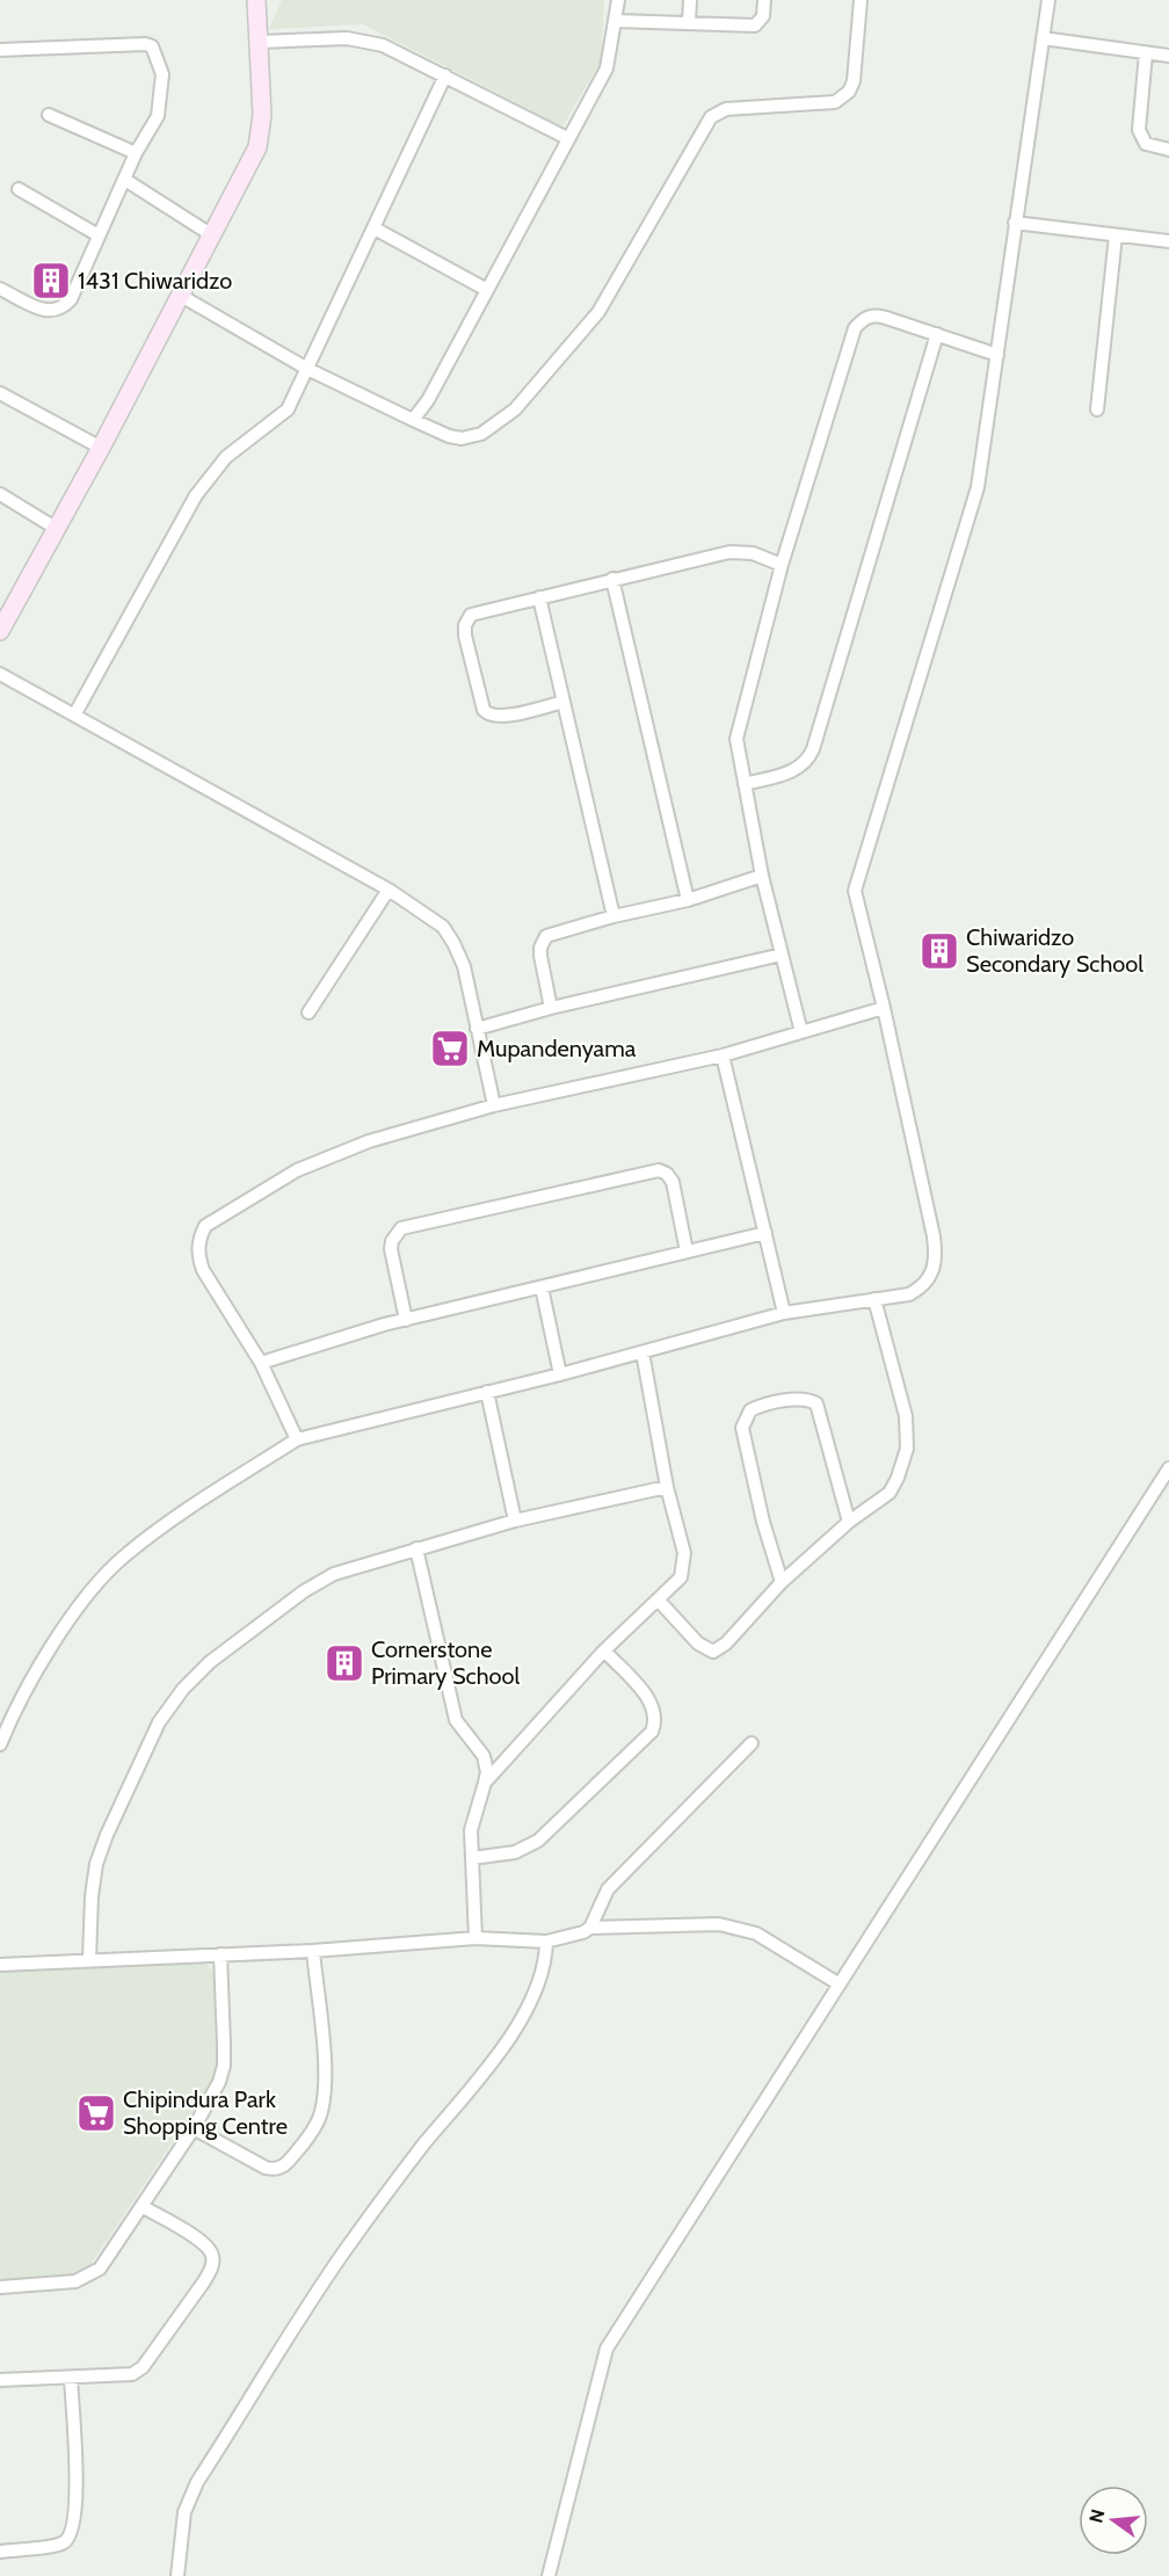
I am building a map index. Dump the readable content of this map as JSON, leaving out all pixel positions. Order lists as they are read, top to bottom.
{
  "places": {
    "building": ["1431 Chiwaridzo", "Chiwaridzo Secondary School", "Cornerstone Primary School"],
    "supermarket": ["Mupandenyama", "Chipindura Park Shopping Centre"]
  },
  "north": "left"
}
